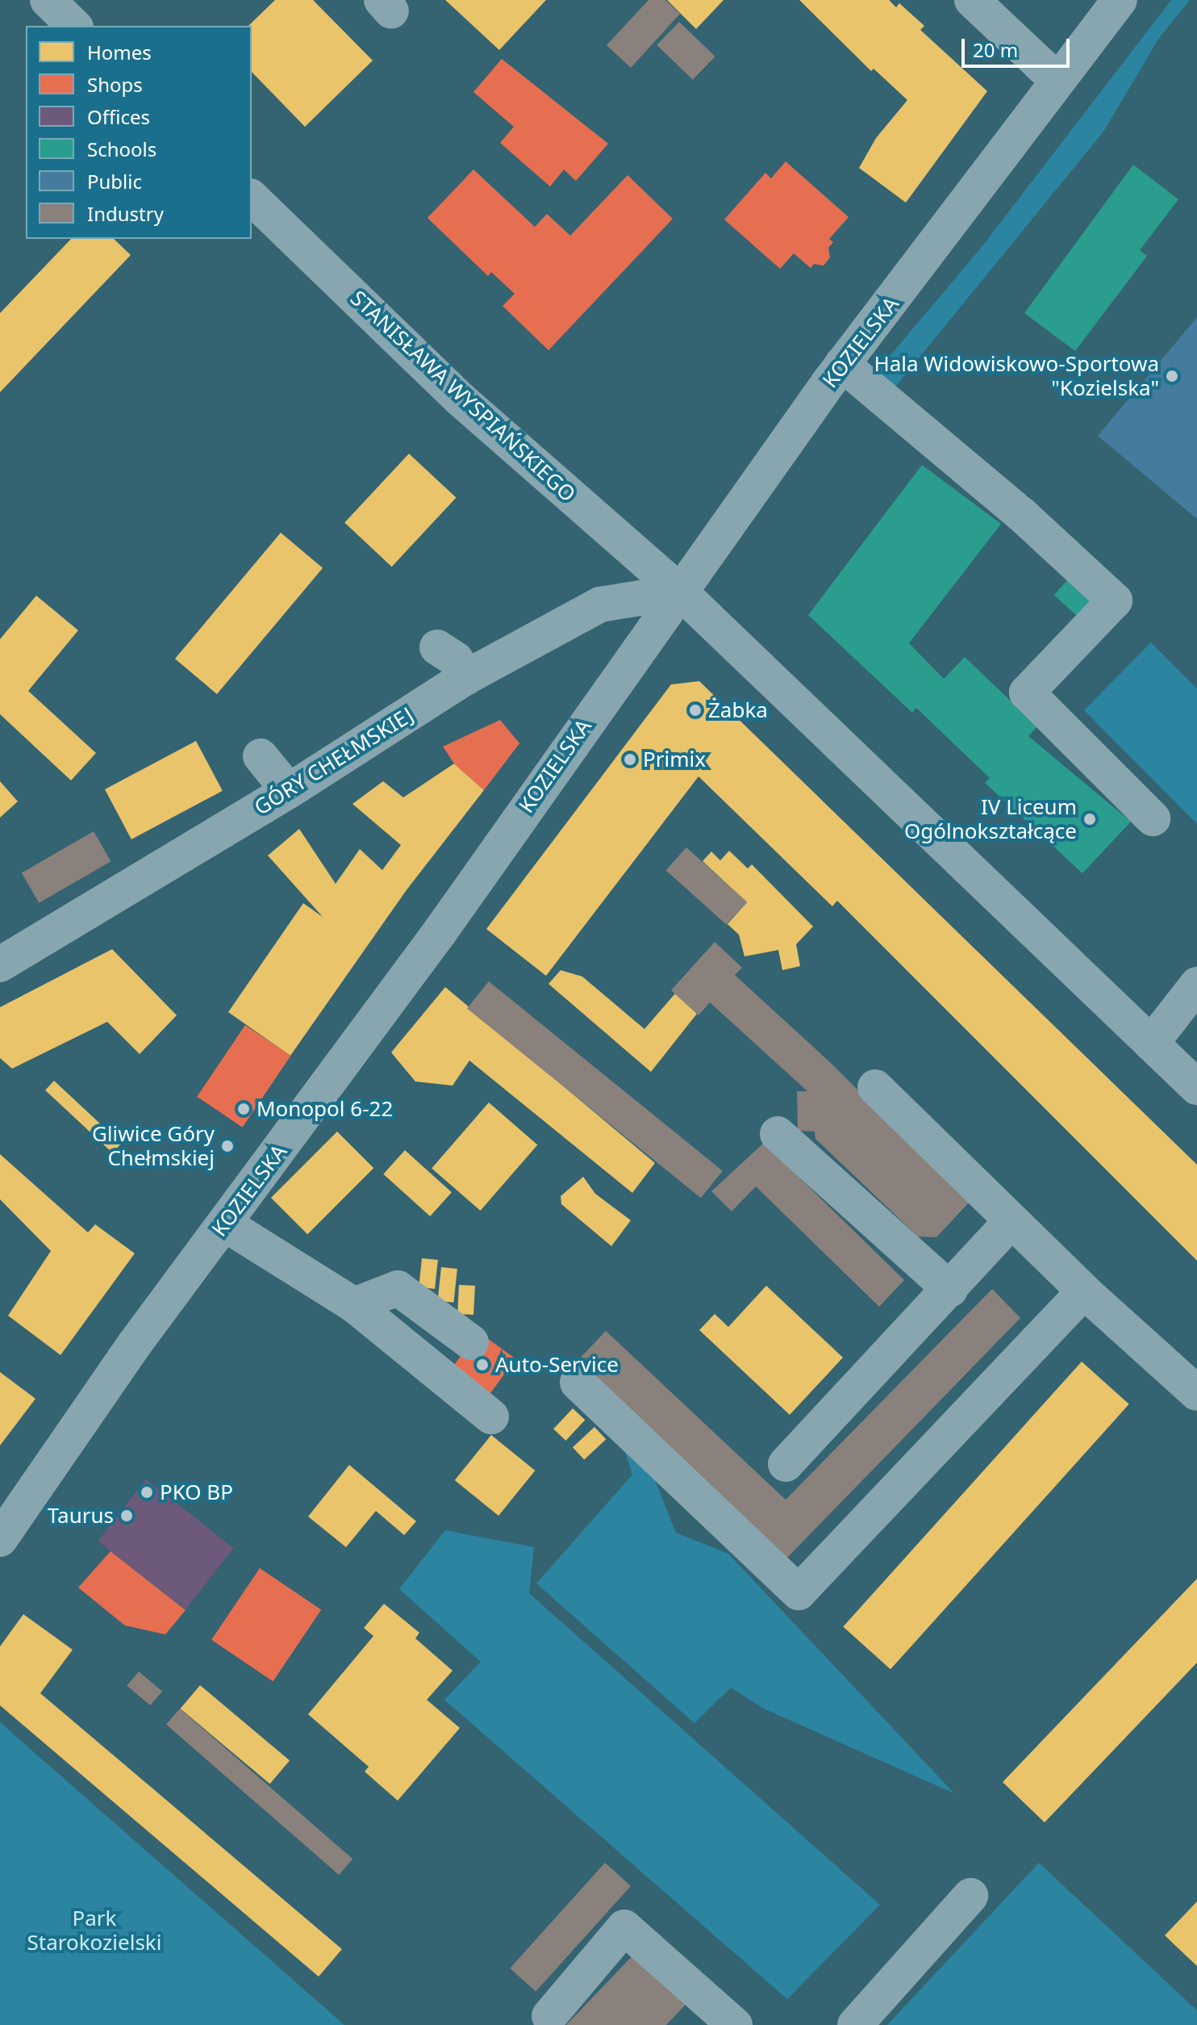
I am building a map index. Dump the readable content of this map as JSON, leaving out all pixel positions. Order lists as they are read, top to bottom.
{
  "streets": {
    "street": ["KOZIELSKA", "STANISŁAWA WYSPIAŃSKIEGO", "GÓRY CHEŁMSKIEJ"]
  },
  "crossings": [
    ["KOZIELSKA", "STANISŁAWA WYSPIAŃSKIEGO"],
    ["KOZIELSKA", "GÓRY CHEŁMSKIEJ"],
    ["STANISŁAWA WYSPIAŃSKIEGO", "GÓRY CHEŁMSKIEJ"]
  ],
  "parks": ["Park Starokozielski"],
  "places": [
    "Hala Widowiskowo-Sportowa \"Kozielska\"",
    "Żabka",
    "Primix",
    "IV Liceum Ogólnokształcące",
    "Monopol 6-22",
    "Gliwice Góry Chełmskiej",
    "Auto-Service",
    "PKO BP",
    "Taurus"
  ],
  "legend": [
    "Homes",
    "Shops",
    "Offices",
    "Schools",
    "Public",
    "Industry"
  ],
  "scale_bar": "20 m"
}
